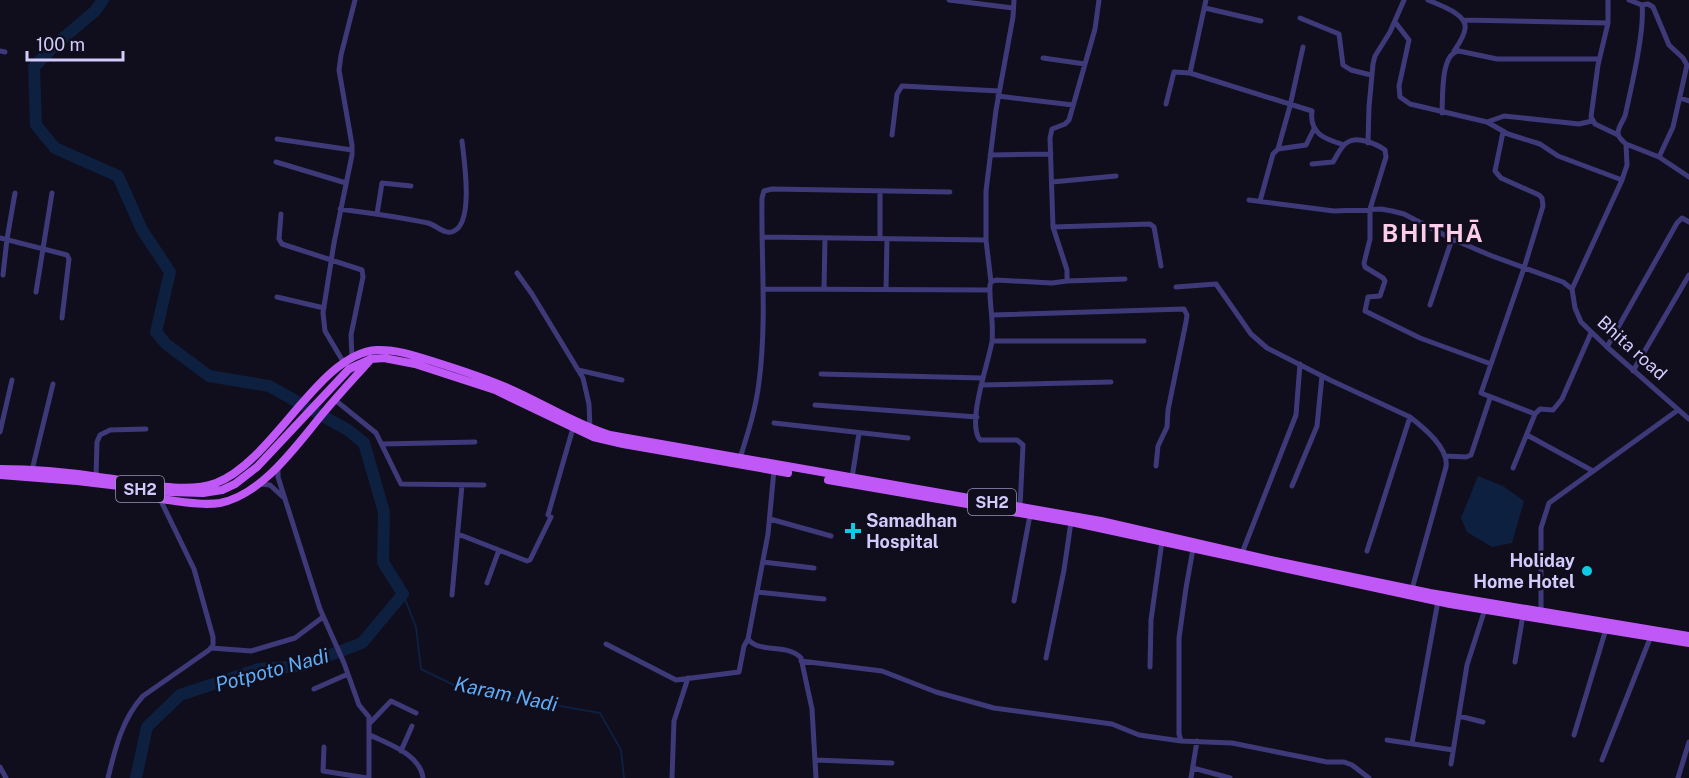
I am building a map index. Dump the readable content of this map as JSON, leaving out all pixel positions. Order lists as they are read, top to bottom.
{
  "streets": {
    "main road": ["SH2"],
    "street": ["Bhita road"]
  },
  "districts": ["BHITHĀ"],
  "water": ["Potpoto Nadi", "Karam Nadi"],
  "places": {
    "health": ["Samadhan Hospital"],
    "other": ["Holiday Home Hotel"]
  },
  "scale_bar": "100 m"
}
